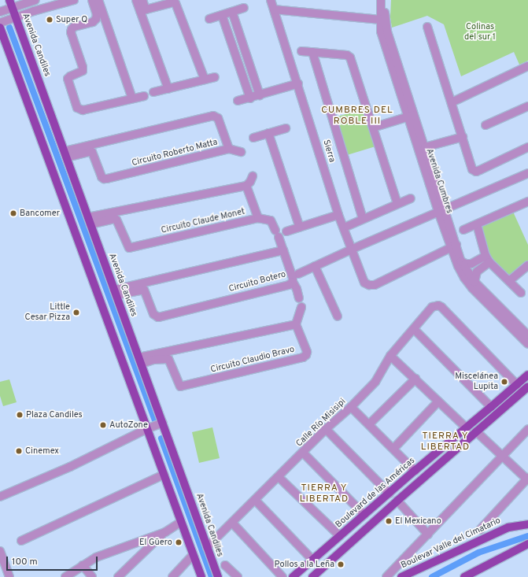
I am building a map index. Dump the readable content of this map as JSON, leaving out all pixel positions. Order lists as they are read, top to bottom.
{
  "streets": {
    "main road": ["Avenida Candiles", "Boulevard de las Américas", "Boulevar Valle del Cimatario"],
    "street": [
      "Sierra",
      "Circuito Roberto Matta",
      "Avenida Cumbres",
      "Circuito Claude Monet",
      "Circuito Botero",
      "Circuito Claudio Bravo",
      "Calle Río Misisipi"
    ]
  },
  "crossings": [
    ["Avenida Candiles", "Circuito Roberto Matta"],
    ["Avenida Candiles", "Circuito Claude Monet"],
    ["Avenida Candiles", "Circuito Botero"],
    ["Avenida Candiles", "Circuito Claudio Bravo"],
    ["Avenida Candiles", "Calle Río Misisipi"],
    ["Sierra", "Avenida Cumbres"],
    ["Circuito Claude Monet", "Circuito Botero"],
    ["Calle Río Misisipi", "Boulevard de las Américas"]
  ],
  "districts": ["CUMBRES DEL ROBLE III", "TIERRA Y LIBERTAD", "TIERRA Y LIBERTAD"],
  "parks": ["Colinas del sur 1"],
  "places": [
    "Super Q",
    "Bancomer",
    "Little Cesar Pizza",
    "Miscelánea Lupita",
    "Plaza Candiles",
    "AutoZone",
    "Cinemex",
    "El Mexicano",
    "El Güero",
    "Pollos a la Leña"
  ],
  "scale_bar": "100 m"
}
